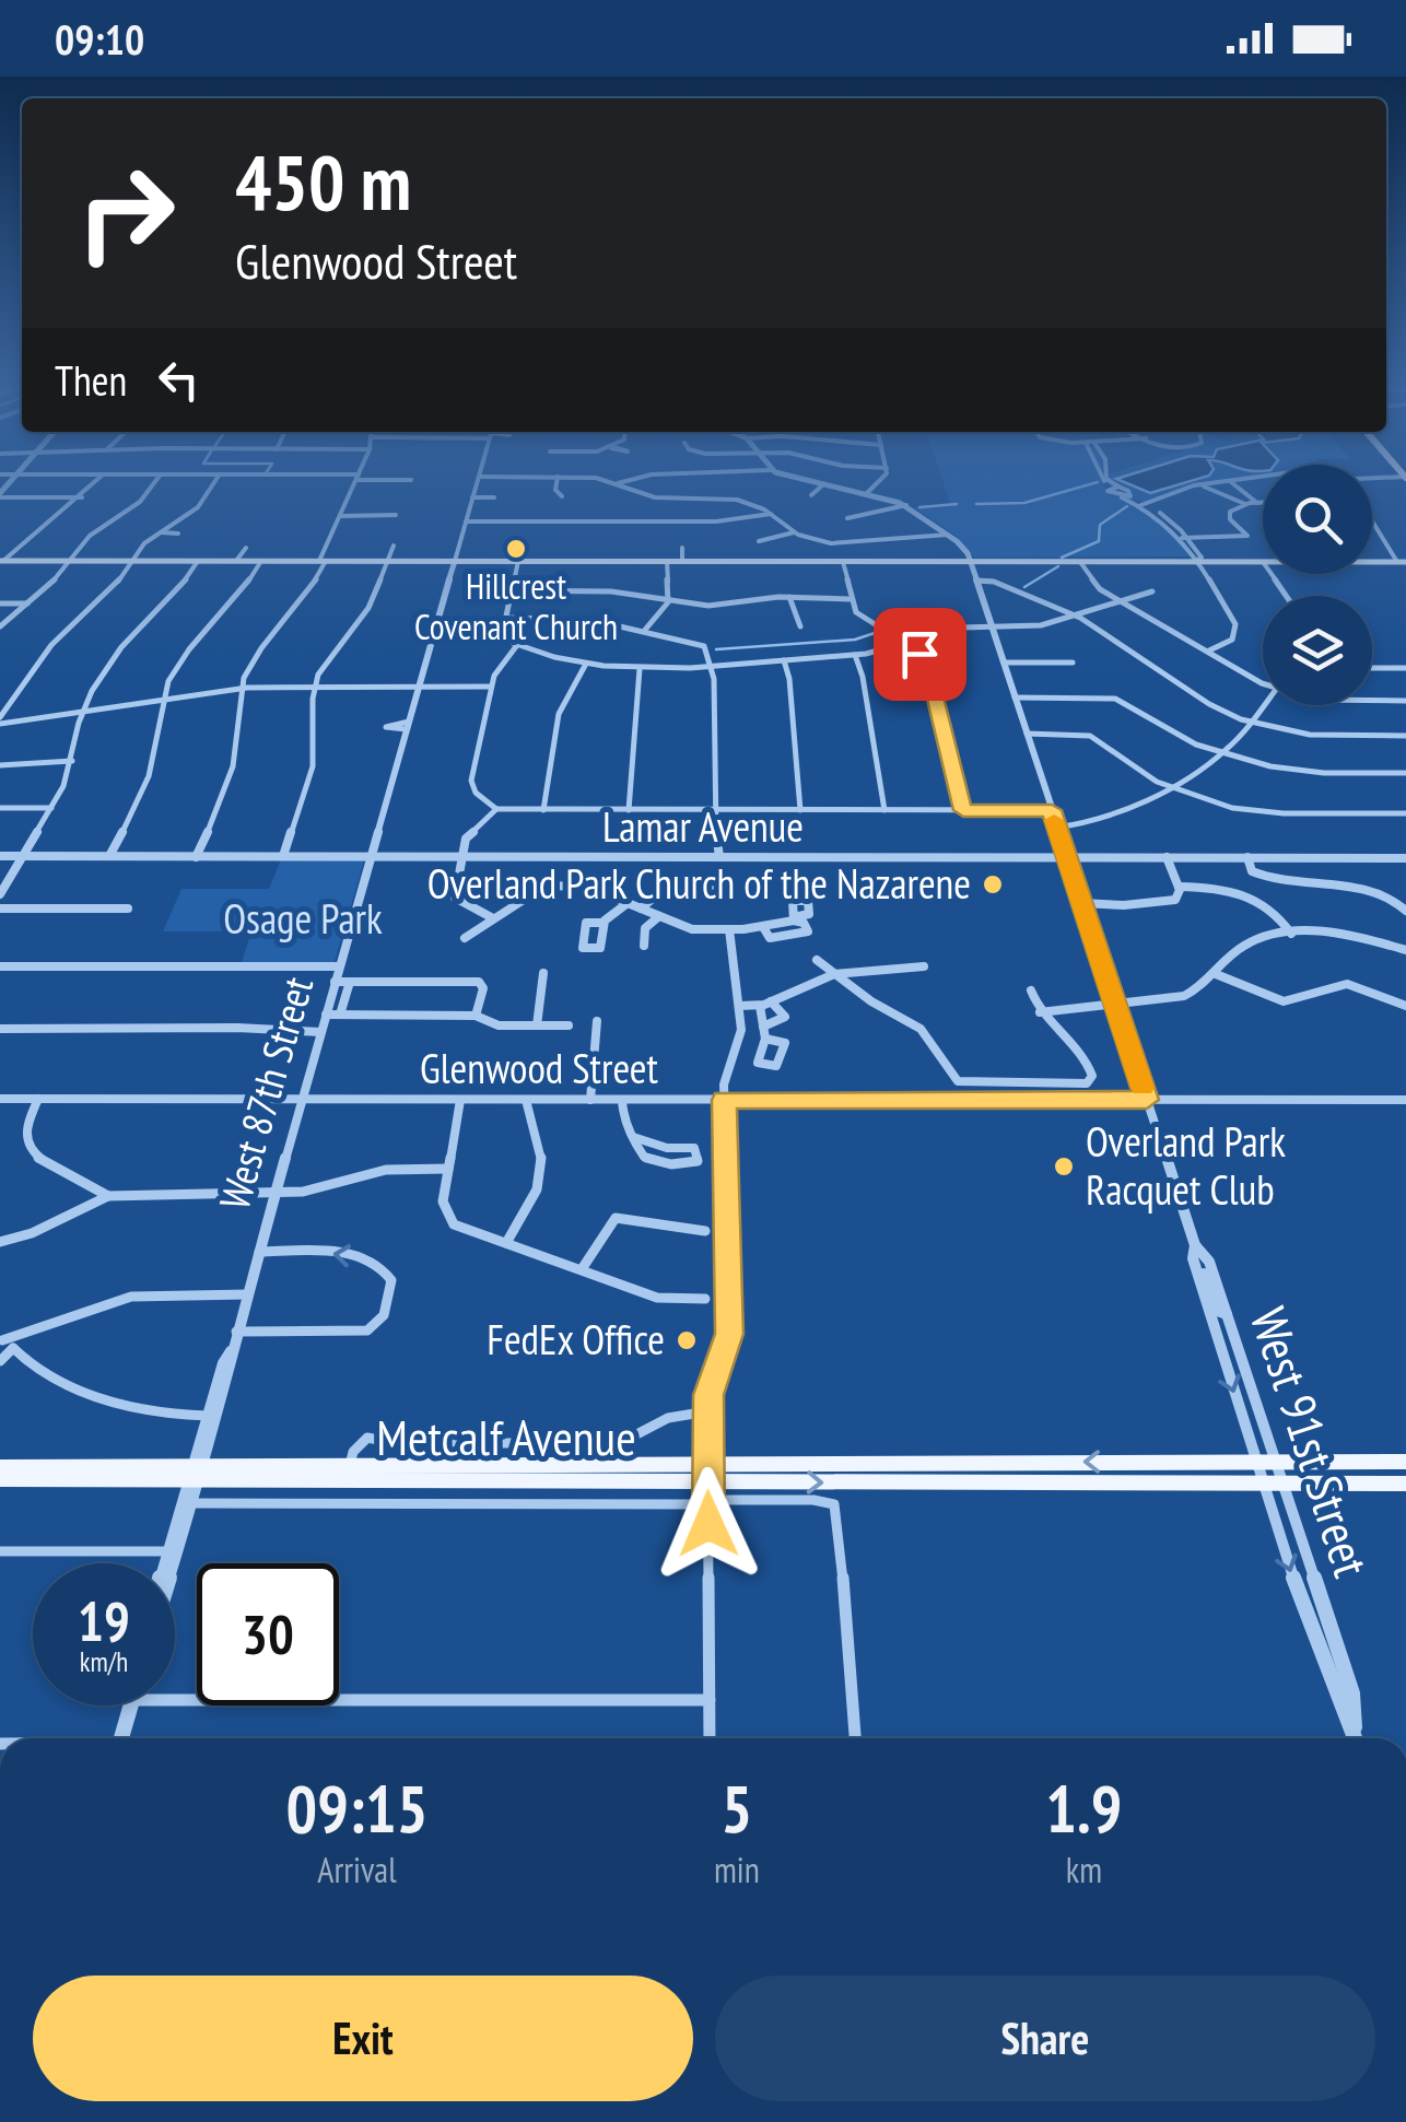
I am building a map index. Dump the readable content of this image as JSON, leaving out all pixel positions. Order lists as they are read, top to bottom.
{
  "streets": {
    "main road": ["Metcalf Avenue"],
    "street": [
      "Lamar Avenue",
      "Glenwood Street",
      "West 87th Street",
      "West 91st Street"
    ]
  },
  "crossings": [
    ["Lamar Avenue", "West 87th Street"],
    ["Lamar Avenue", "West 91st Street"],
    ["Glenwood Street", "West 87th Street"],
    ["Glenwood Street", "West 91st Street"],
    ["West 87th Street", "Metcalf Avenue"],
    ["Metcalf Avenue", "West 91st Street"]
  ],
  "parks": ["Osage Park"],
  "places": [
    "Hillcrest Covenant Church",
    "Overland Park Church of the Nazarene",
    "Overland Park Racquet Club",
    "FedEx Office"
  ],
  "page": {
    "status": "09:10",
    "turn": ["450 m", "Glenwood Street"],
    "then": "Then",
    "speed": "19 km/h",
    "limit": "30",
    "eta": [
      "09:15",
      "Arrival",
      "5",
      "min",
      "1.9",
      "km"
    ],
    "buttons": ["Exit", "Share"]
  }
}
